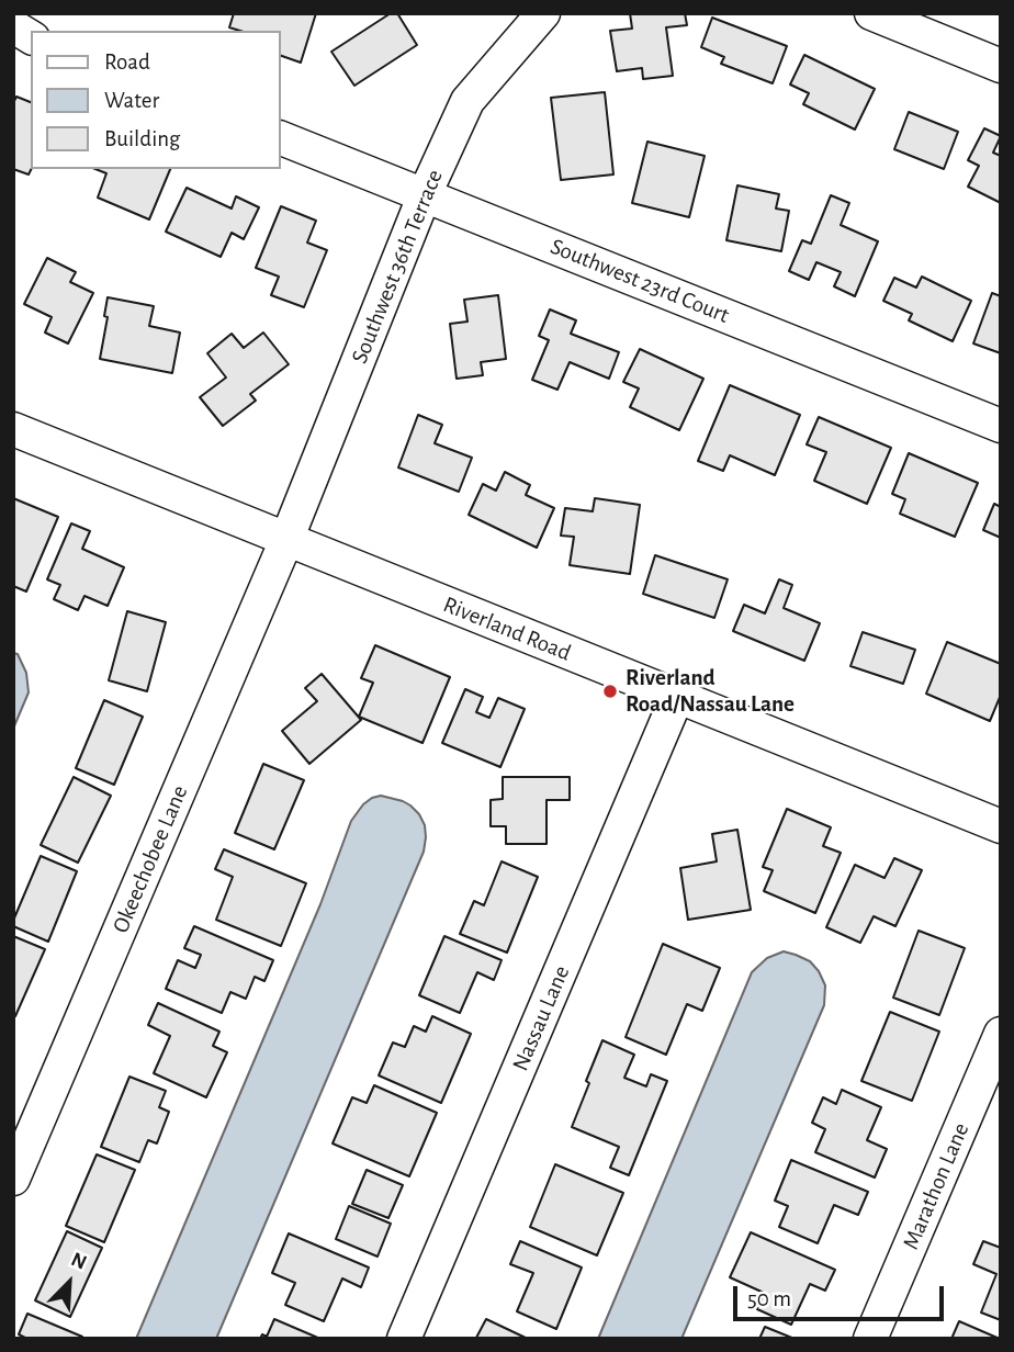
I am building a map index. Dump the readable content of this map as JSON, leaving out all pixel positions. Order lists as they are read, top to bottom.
{
  "streets": {
    "street": [
      "Southwest 36th Terrace",
      "Southwest 23rd Court",
      "Riverland Road",
      "Okeechobee Lane",
      "Nassau Lane",
      "Marathon Lane"
    ]
  },
  "crossings": [
    ["Southwest 36th Terrace", "Southwest 23rd Court"],
    ["Southwest 36th Terrace", "Riverland Road"],
    ["Southwest 36th Terrace", "Okeechobee Lane"],
    ["Riverland Road", "Okeechobee Lane"],
    ["Riverland Road", "Nassau Lane"]
  ],
  "places": ["Riverland Road/Nassau Lane"],
  "legend": ["Road", "Water", "Building"],
  "scale_bar": "50 m",
  "north": "top right"
}
